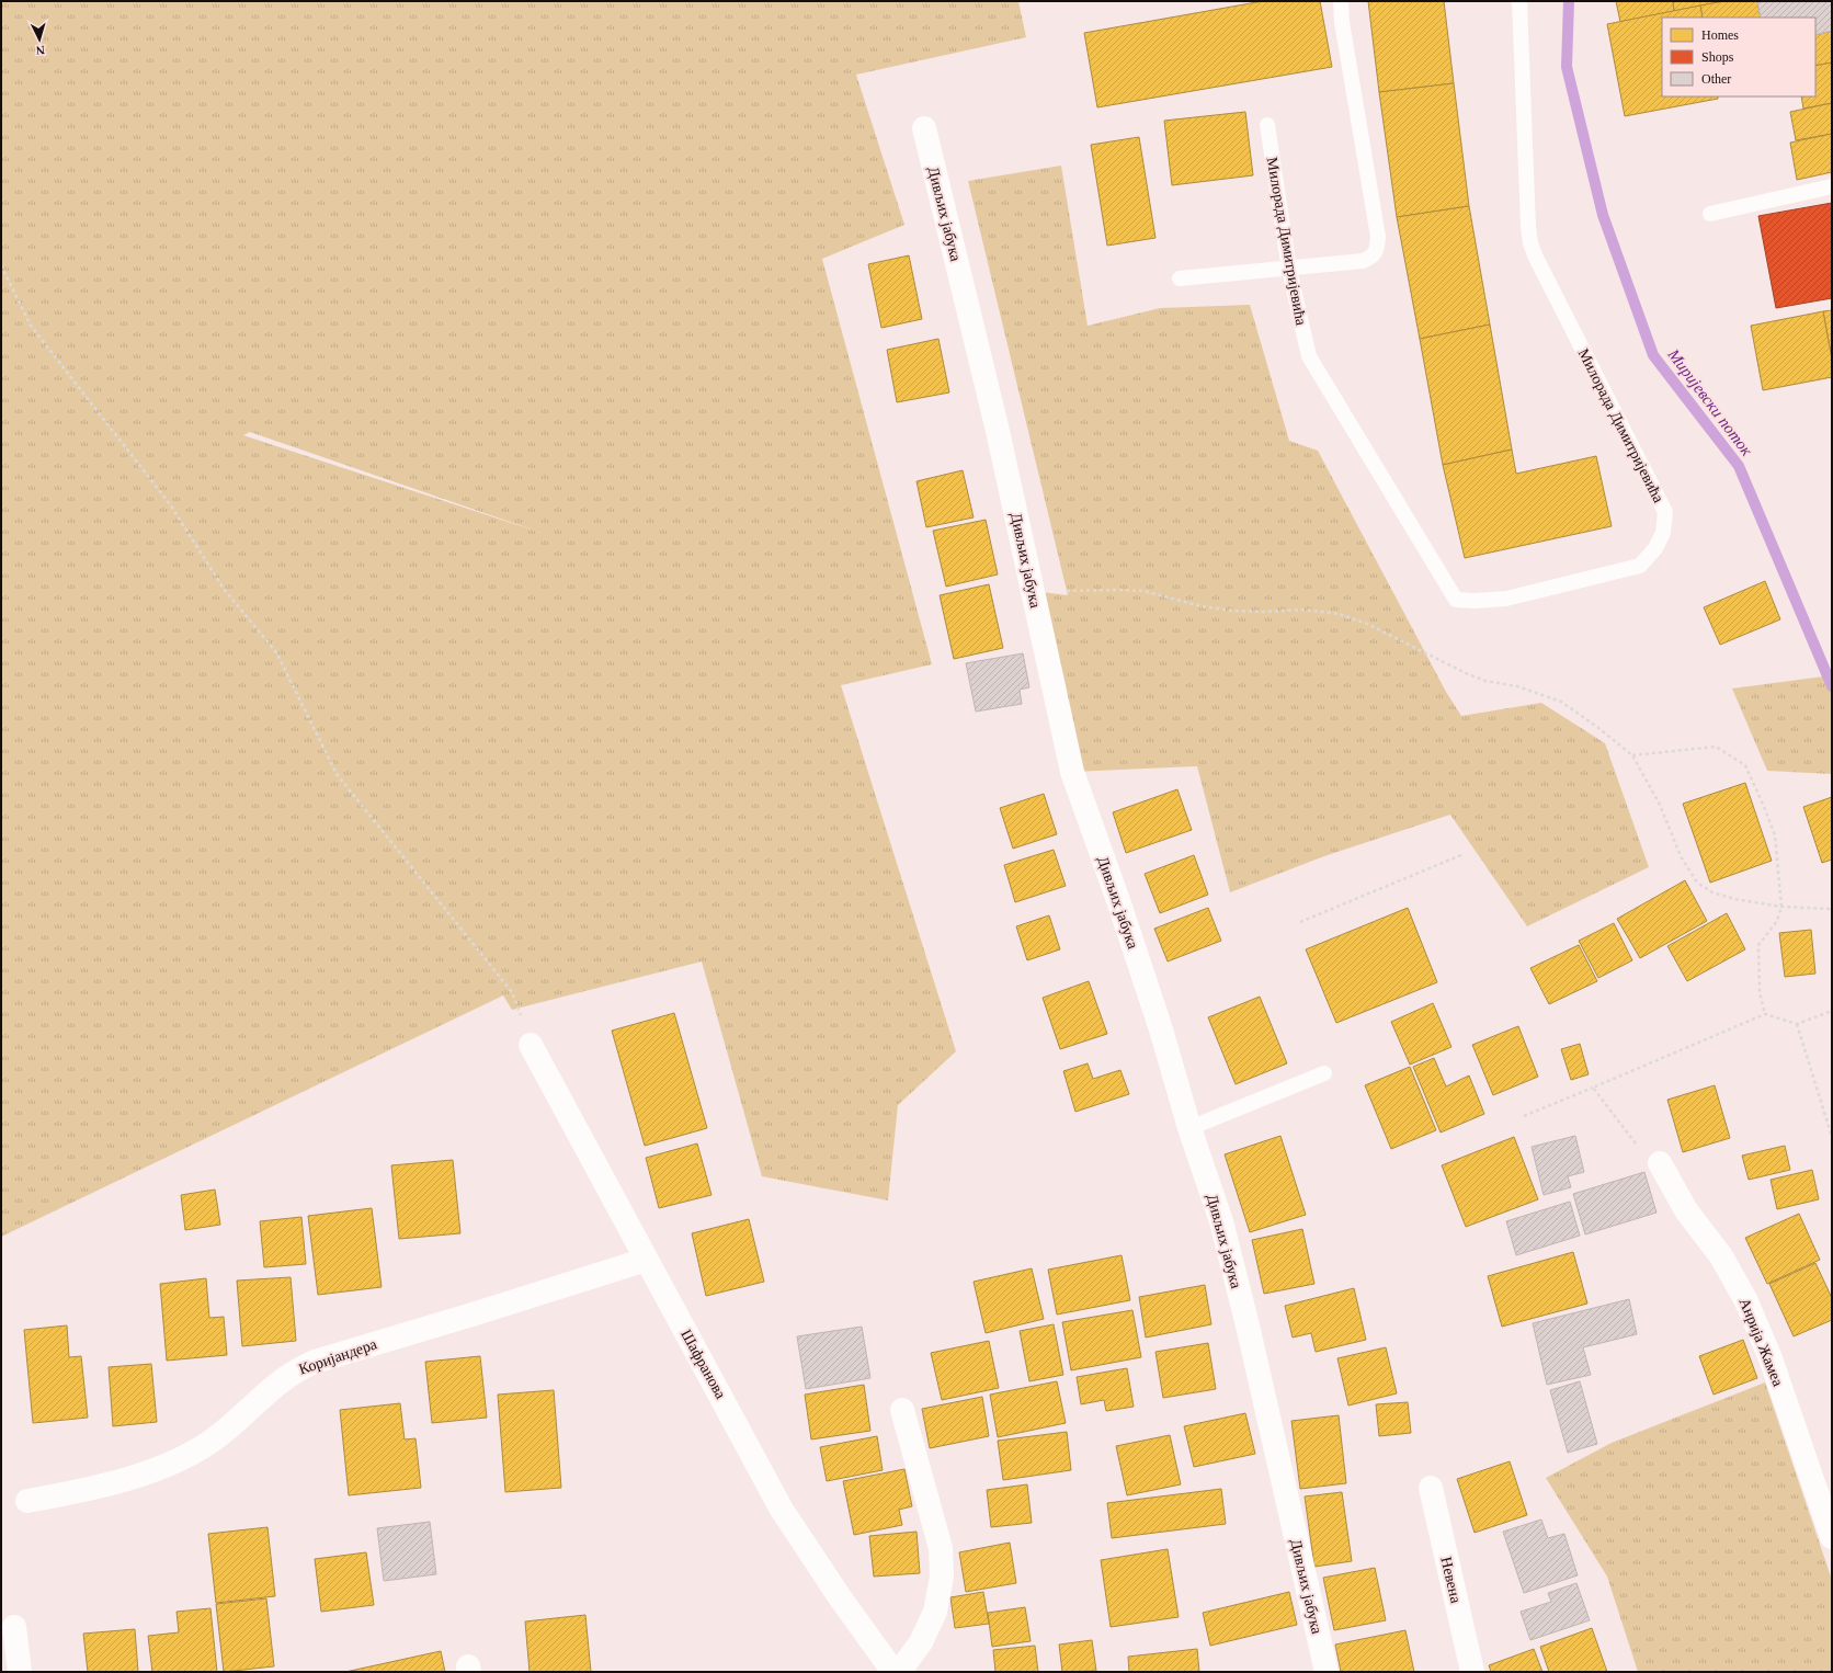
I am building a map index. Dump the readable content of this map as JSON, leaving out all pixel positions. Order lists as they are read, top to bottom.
{
  "streets": {
    "street": [
      "Дивљих јабука",
      "Анрија Жамеа",
      "Коријандера",
      "Шафранова",
      "Невена"
    ],
    "lane": ["Милорада Димитријевића"]
  },
  "crossings": [
    ["Коријандера", "Шафранова"]
  ],
  "water": ["Миријевски поток"],
  "legend": ["Homes", "Shops", "Other"],
  "north": "bottom"
}
